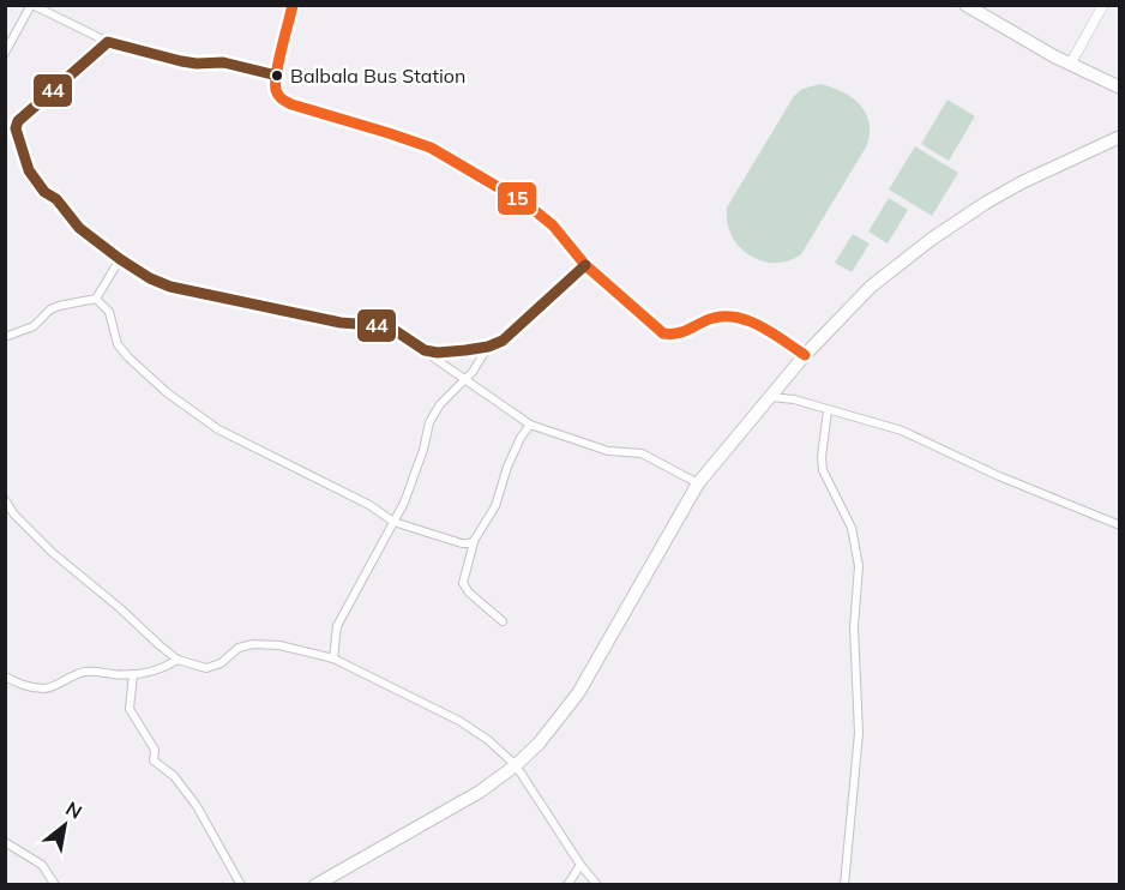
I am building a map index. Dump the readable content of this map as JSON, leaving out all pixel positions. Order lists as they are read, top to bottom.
{
  "places": ["Balbala Bus Station"],
  "lines": ["transit line 15", "transit line 44"],
  "north": "top right"
}
